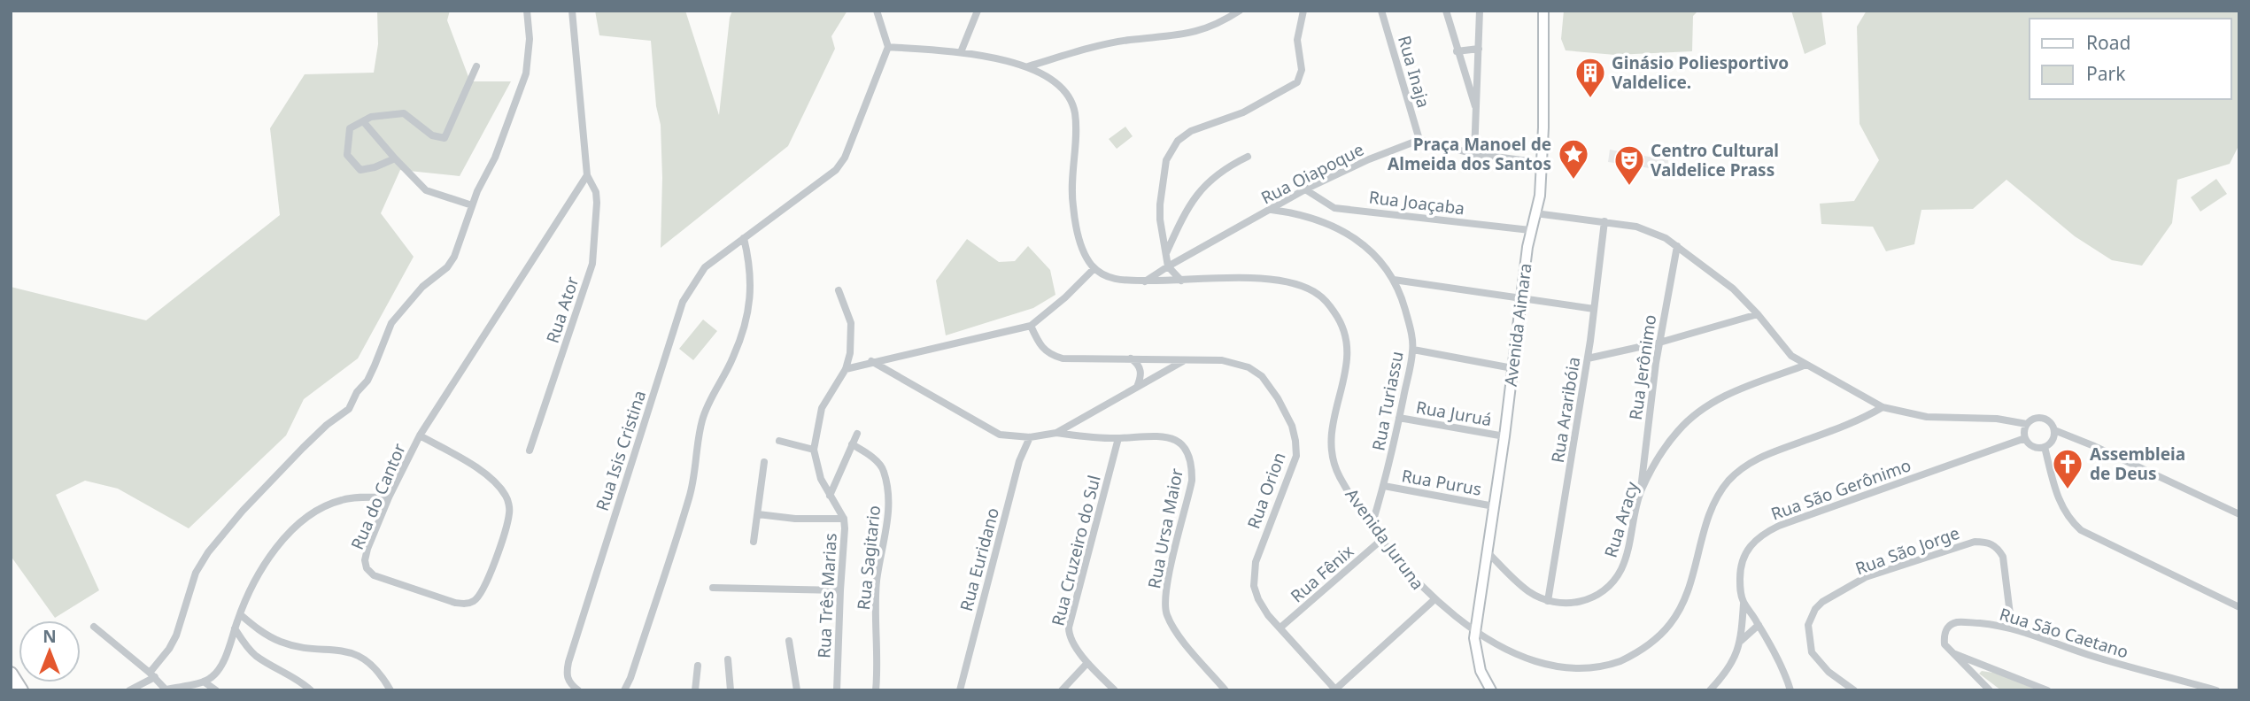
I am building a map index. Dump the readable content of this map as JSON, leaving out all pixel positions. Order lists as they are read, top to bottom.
{
  "streets": {
    "main road": ["Avenida Aimara"],
    "street": [
      "Rua Inaja",
      "Rua Oiapoque",
      "Rua Joaçaba",
      "Rua Ator",
      "Rua Jerônimo",
      "Rua Turiassu",
      "Rua Araribóia",
      "Rua Juruá",
      "Rua Isis Cristina",
      "Rua Purus",
      "Rua São Gerônimo",
      "Rua Orion",
      "Rua do Cantor",
      "Rua Aracy",
      "Rua Ursa Maior",
      "Avenida Juruna",
      "Rua Cruzeiro do Sul",
      "Rua São Jorge",
      "Rua Sagitario",
      "Rua Euridano",
      "Rua Fênix",
      "Rua Três Marias",
      "Rua São Caetano"
    ]
  },
  "crossings": [
    ["Rua Inaja", "Rua Oiapoque"],
    ["Rua Oiapoque", "Rua Joaçaba"],
    ["Rua Oiapoque", "Rua Turiassu"],
    ["Rua Oiapoque", "Avenida Juruna"],
    ["Rua Joaçaba", "Avenida Aimara"],
    ["Rua Ator", "Rua do Cantor"],
    ["Avenida Aimara", "Rua Juruá"],
    ["Avenida Aimara", "Rua Purus"],
    ["Avenida Aimara", "Avenida Juruna"],
    ["Rua Jerônimo", "Rua Aracy"],
    ["Rua Turiassu", "Rua Juruá"],
    ["Rua Turiassu", "Rua Purus"],
    ["Rua Turiassu", "Avenida Juruna"],
    ["Rua Araribóia", "Rua Aracy"],
    ["Rua Orion", "Rua Fênix"],
    ["Rua Ursa Maior", "Rua Cruzeiro do Sul"],
    ["Avenida Juruna", "Rua Fênix"],
    ["Rua São Jorge", "Rua São Caetano"]
  ],
  "places": {
    "building": ["Ginásio Poliesportivo Valdelice."],
    "place": ["Praça Manoel de Almeida dos Santos"],
    "theatre": ["Centro Cultural Valdelice Prass"],
    "church": ["Assembleia de Deus"]
  },
  "legend": ["Road", "Park"],
  "north": "top"
}
